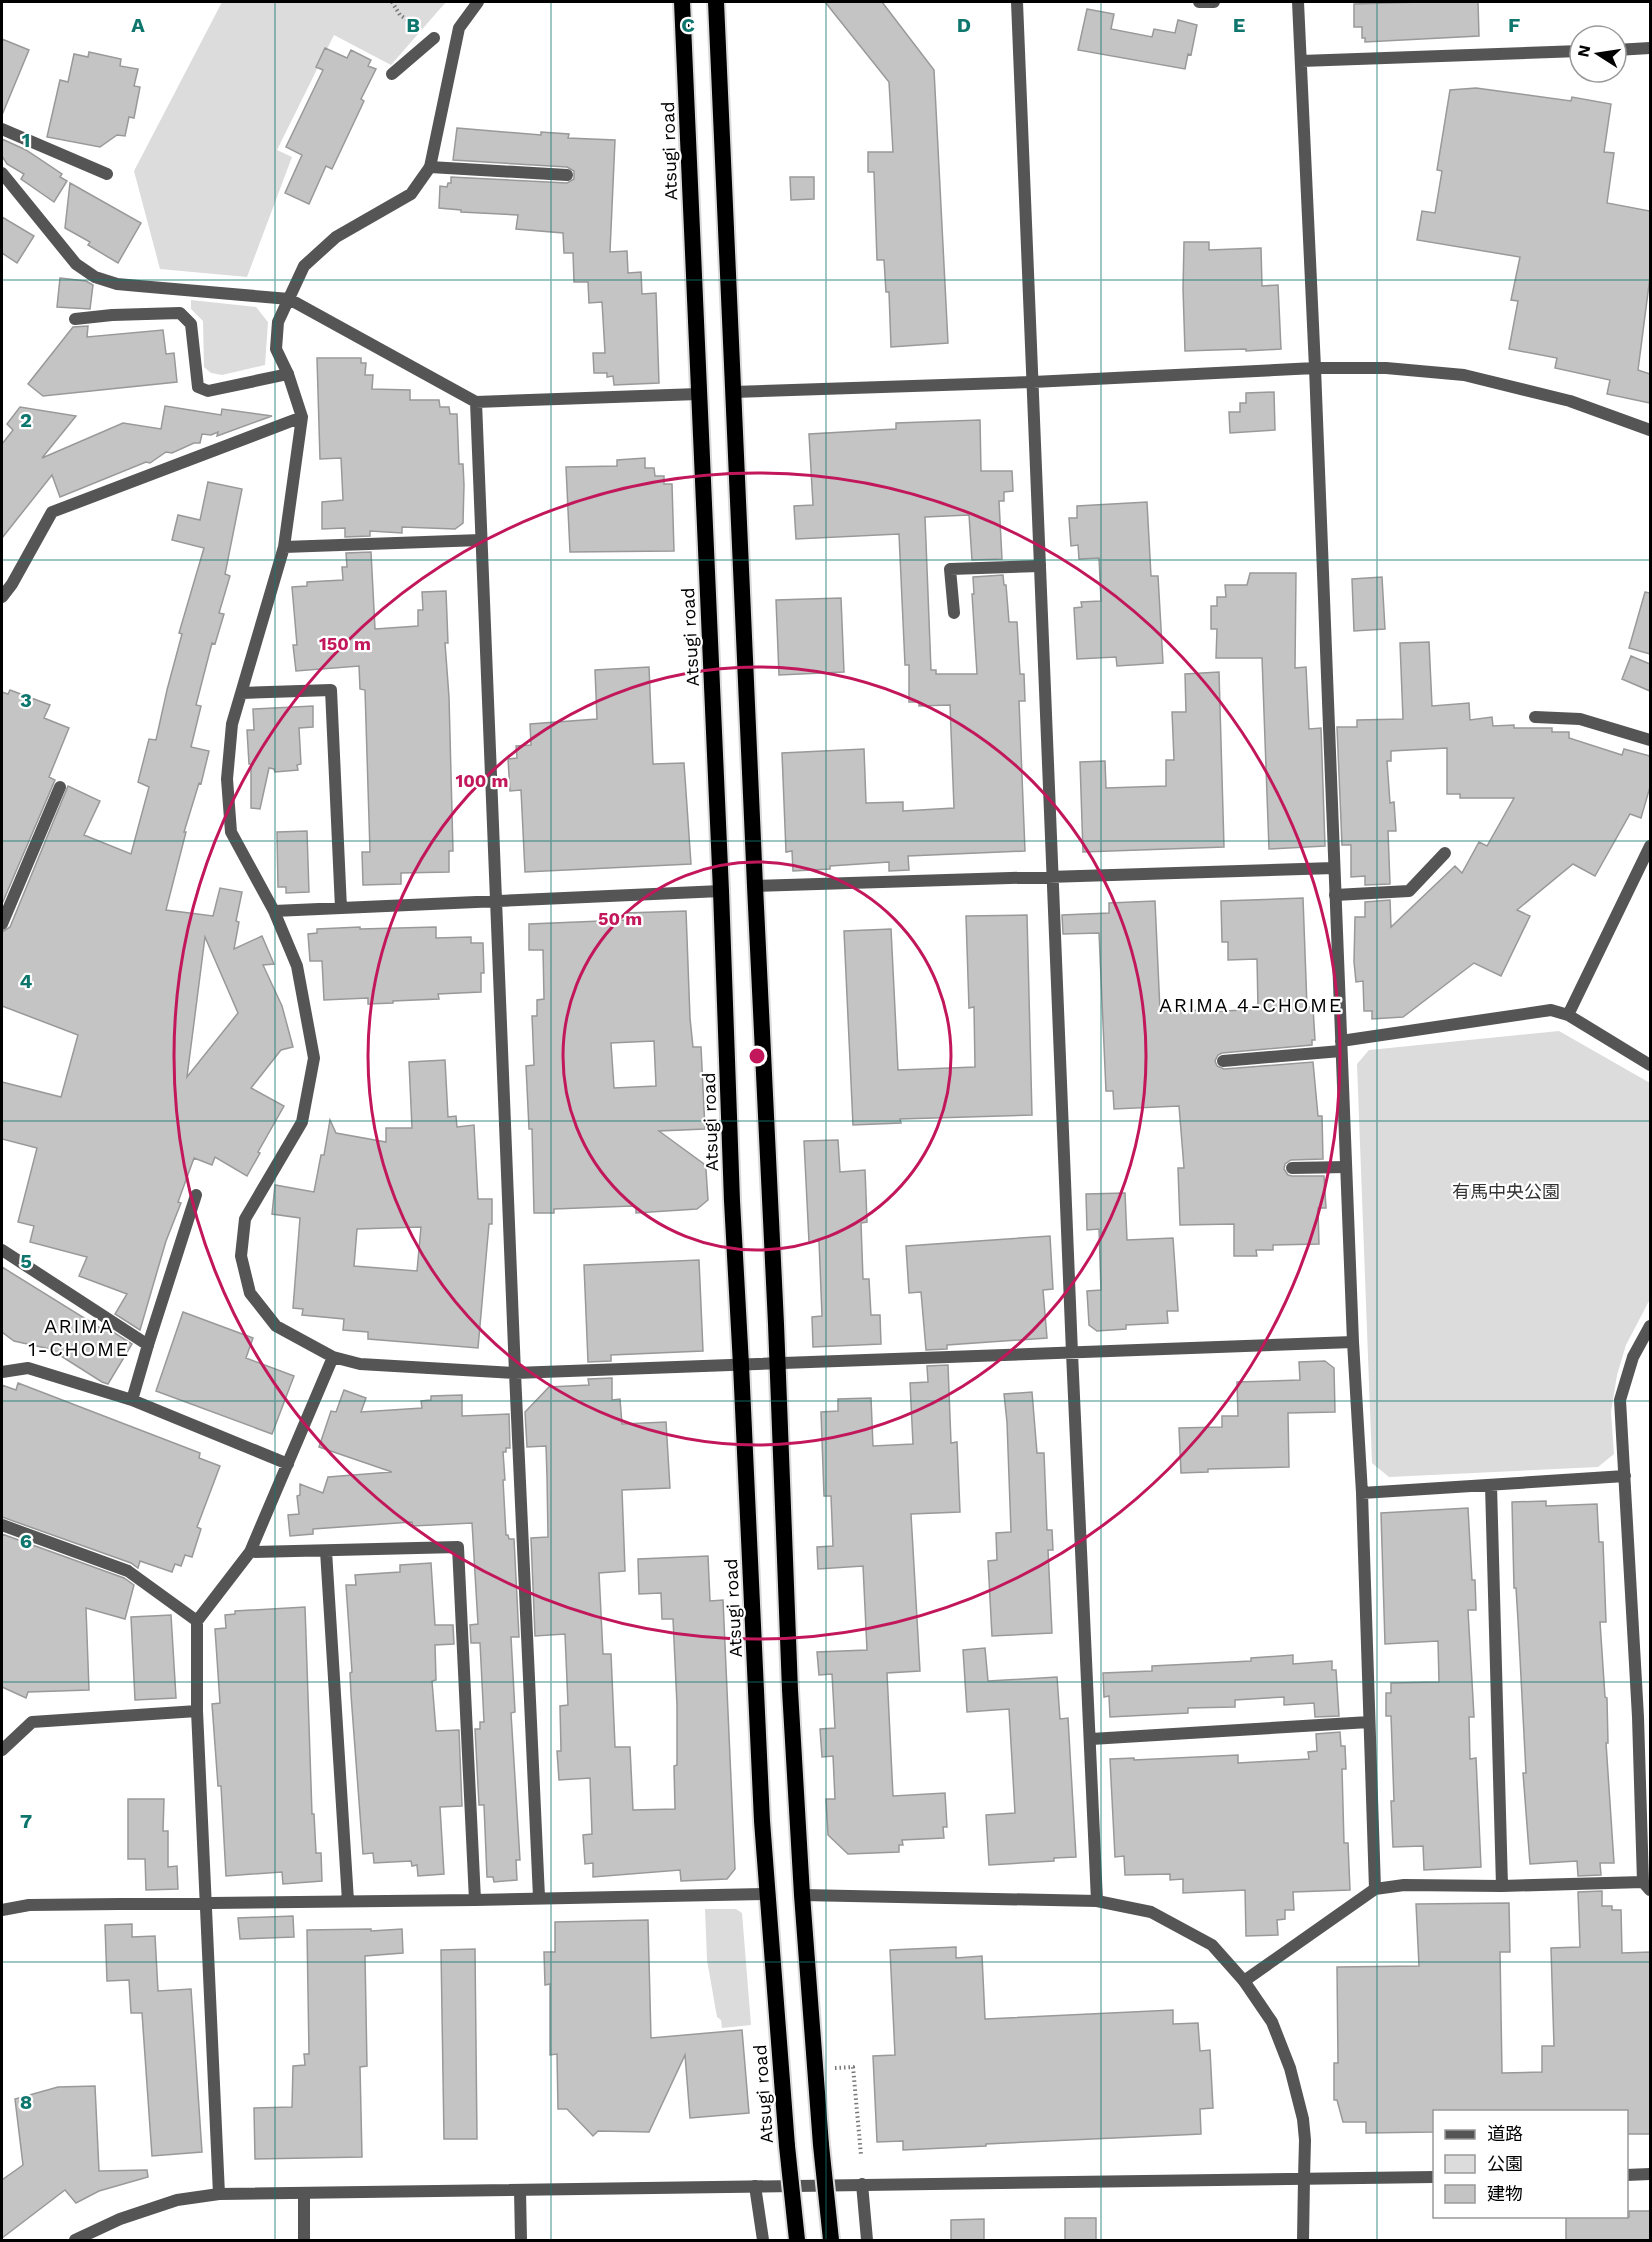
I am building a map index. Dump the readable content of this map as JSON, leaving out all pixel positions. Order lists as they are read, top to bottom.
{
  "streets": {
    "highway": ["Atsugi road"]
  },
  "districts": ["ARIMA 4-CHOME", "ARIMA 1-CHOME"],
  "parks": ["有馬中央公園"],
  "legend": ["道路", "公園", "建物"],
  "north": "left",
  "grid": {
    "columns": [
      "A",
      "B",
      "C",
      "D",
      "E",
      "F"
    ],
    "rows": [
      "1",
      "2",
      "3",
      "4",
      "5",
      "6",
      "7",
      "8"
    ]
  },
  "rings": ["150 m", "100 m", "50 m"]
}
